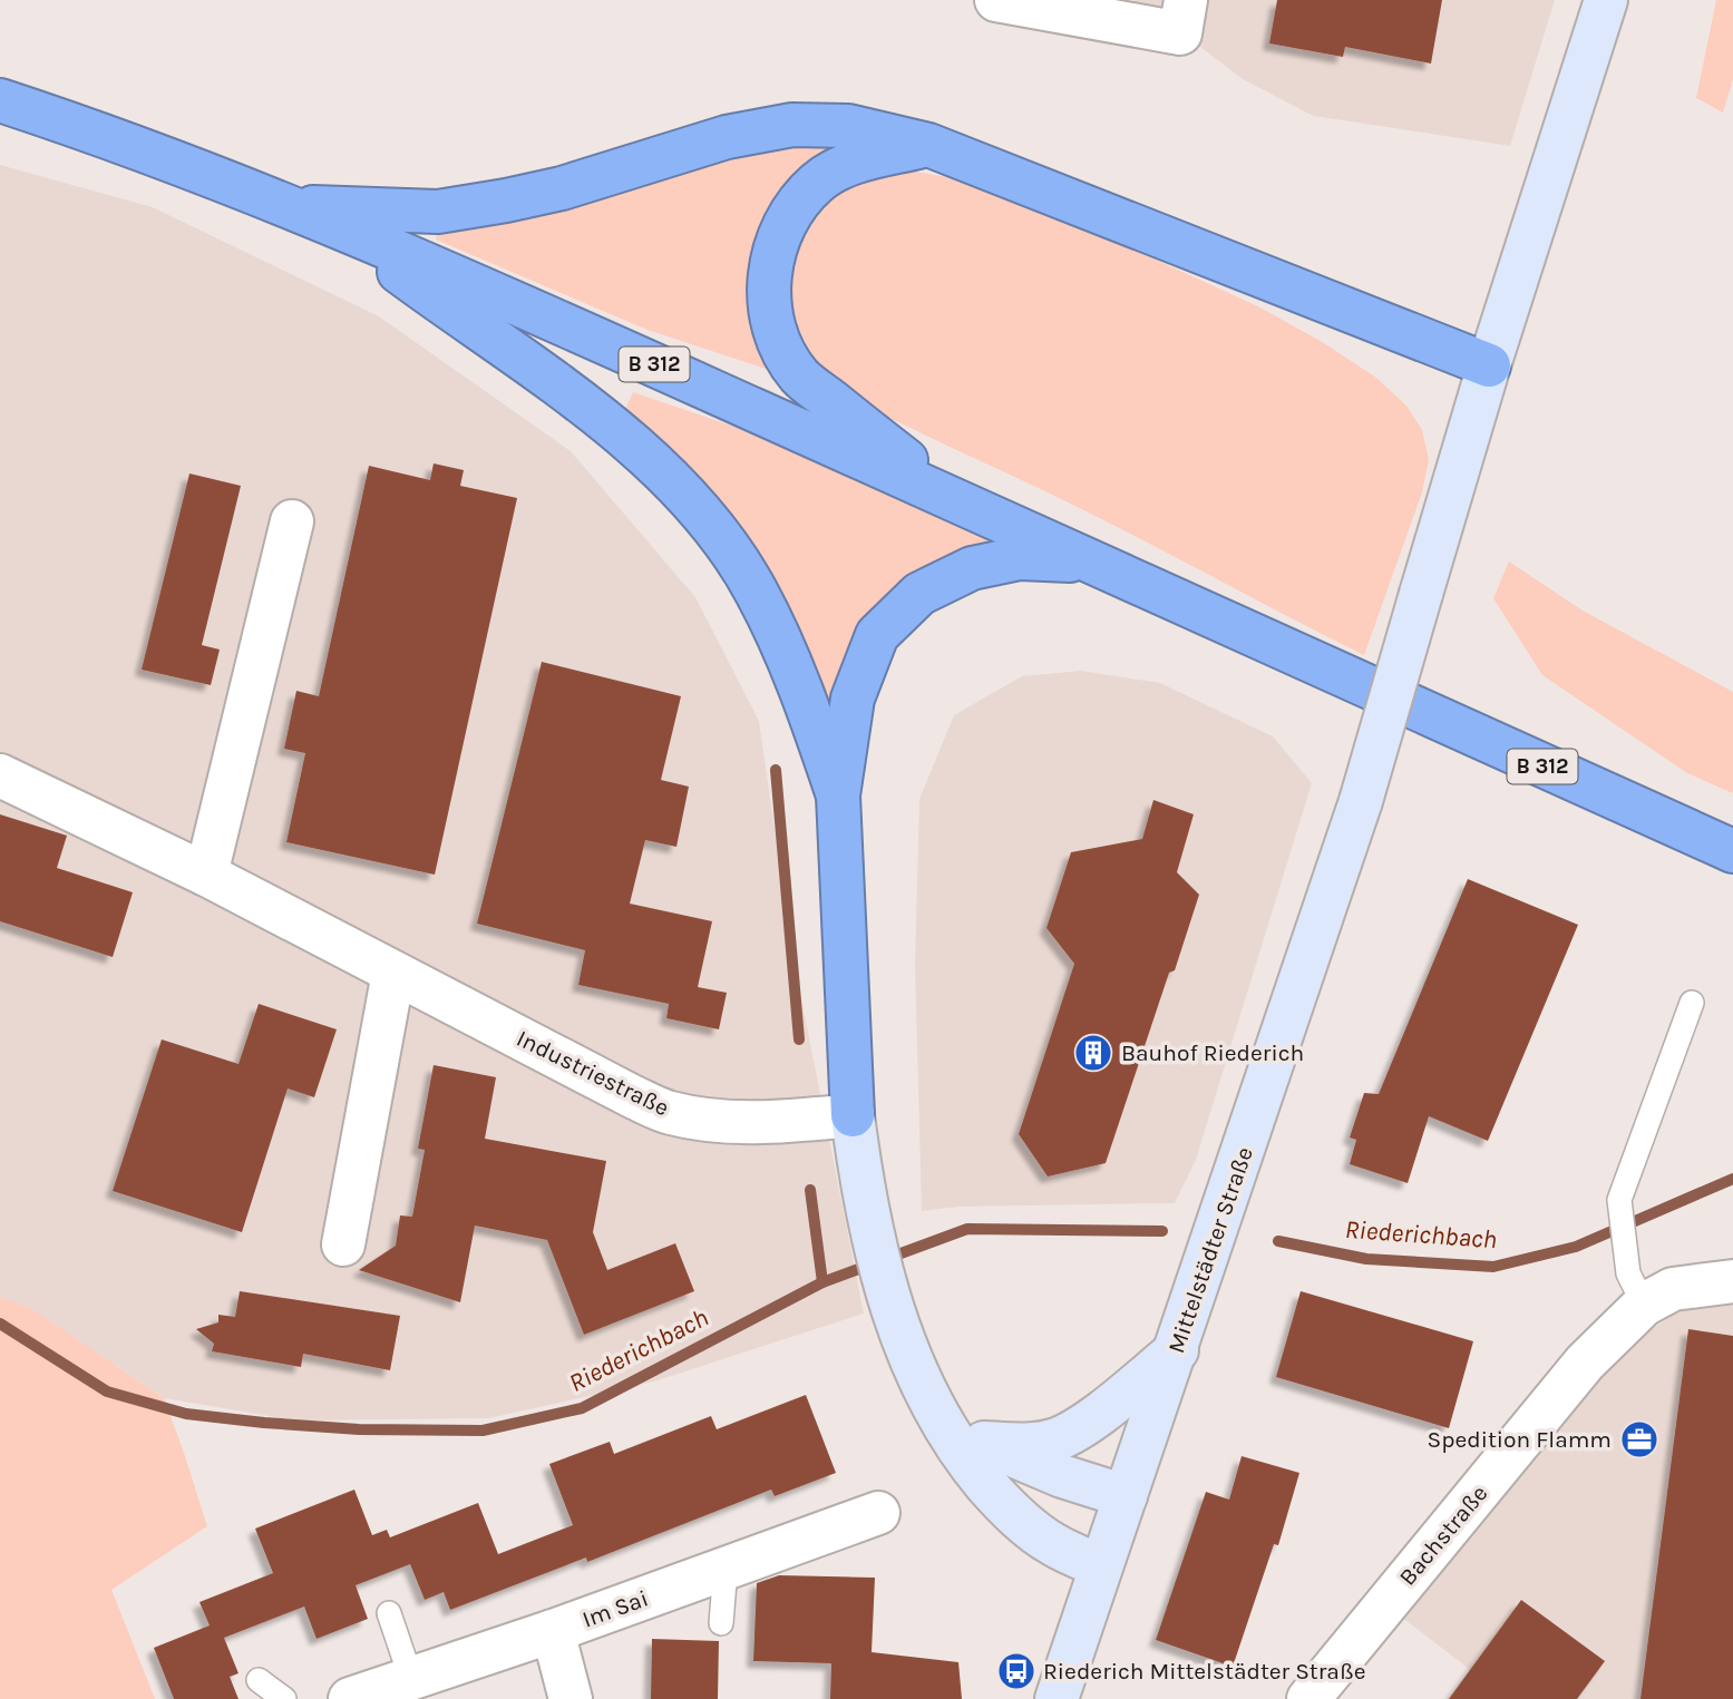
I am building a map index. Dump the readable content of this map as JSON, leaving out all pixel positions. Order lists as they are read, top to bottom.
{
  "streets": {
    "highway": ["B 312"],
    "main road": ["Mittelstädter Straße"],
    "street": ["Industriestraße", "Bachstraße", "Im Sai"]
  },
  "water": ["Riederichbach"],
  "places": {
    "building": ["Bauhof Riederich"],
    "office": ["Spedition Flamm"],
    "bus stop": ["Riederich Mittelstädter Straße"]
  }
}
